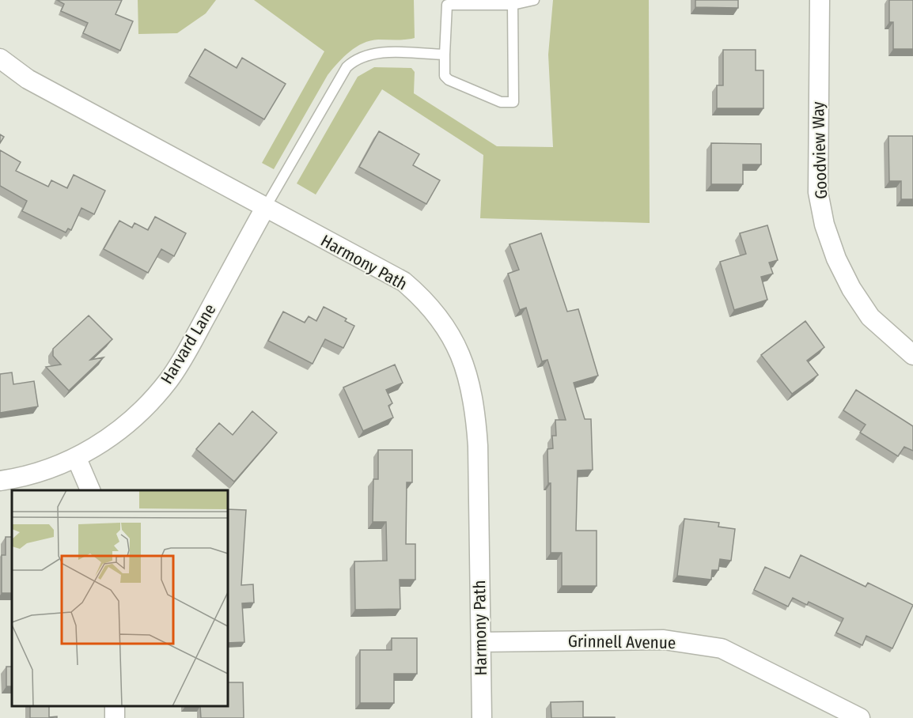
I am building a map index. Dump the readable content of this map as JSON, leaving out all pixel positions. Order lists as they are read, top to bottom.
{
  "streets": {
    "street": [
      "Goodview Way",
      "Harmony Path",
      "Harvard Lane",
      "Grinnell Avenue"
    ]
  },
  "crossings": [
    ["Harmony Path", "Harvard Lane"],
    ["Harmony Path", "Grinnell Avenue"]
  ]
}
